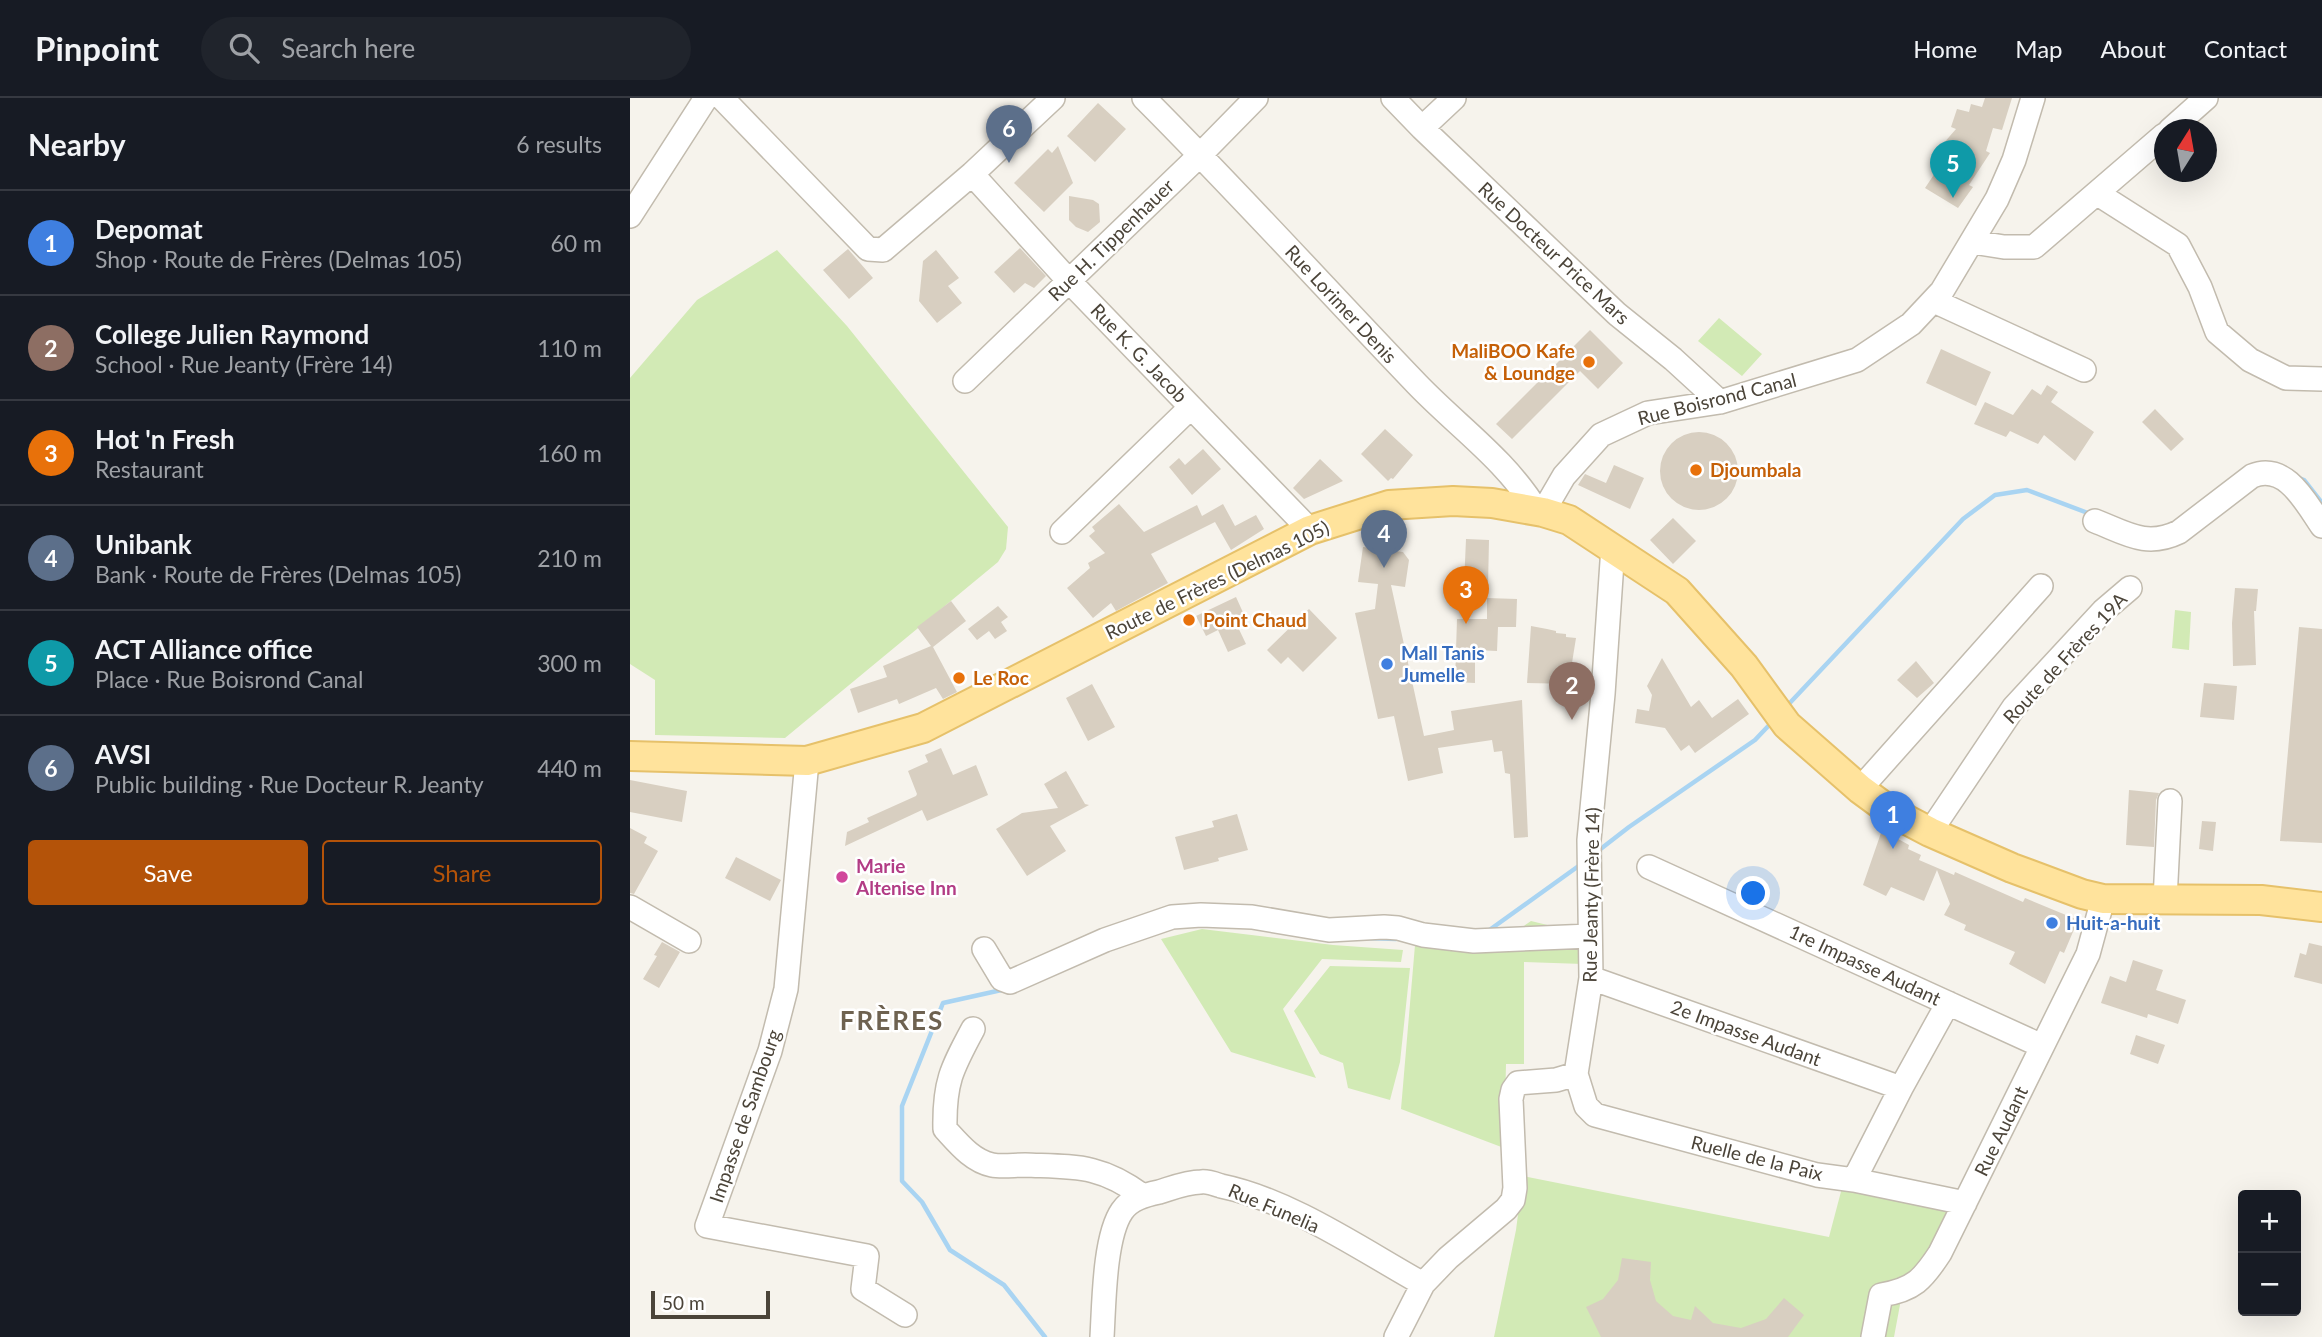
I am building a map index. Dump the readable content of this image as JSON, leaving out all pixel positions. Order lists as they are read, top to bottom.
{
  "streets": {
    "main road": ["Route de Frères (Delmas 105)"],
    "street": [
      "Rue H. Tippenhauer",
      "Rue Docteur Price Mars",
      "Rue Lorimer Denis",
      "Rue K. G. Jacob",
      "Rue Boisrond Canal",
      "Route de Frères 19A",
      "Rue Jeanty (Frère 14)",
      "1re Impasse Audant",
      "2e Impasse Audant",
      "Impasse de Sambourg",
      "Rue Audant",
      "Ruelle de la Paix",
      "Rue Funelia"
    ]
  },
  "crossings": [
    ["Rue H. Tippenhauer", "Rue Lorimer Denis"],
    ["Rue H. Tippenhauer", "Rue K. G. Jacob"],
    ["Rue Docteur Price Mars", "Rue Boisrond Canal"],
    ["Rue Lorimer Denis", "Rue Boisrond Canal"],
    ["Rue Lorimer Denis", "Route de Frères (Delmas 105)"],
    ["Rue K. G. Jacob", "Route de Frères (Delmas 105)"],
    ["Rue Boisrond Canal", "Route de Frères (Delmas 105)"],
    ["Route de Frères (Delmas 105)", "Route de Frères 19A"],
    ["Route de Frères (Delmas 105)", "Rue Jeanty (Frère 14)"],
    ["Route de Frères (Delmas 105)", "Impasse de Sambourg"],
    ["Route de Frères (Delmas 105)", "Rue Audant"],
    ["Rue Jeanty (Frère 14)", "2e Impasse Audant"],
    ["Rue Jeanty (Frère 14)", "Ruelle de la Paix"],
    ["1re Impasse Audant", "Rue Audant"],
    ["Rue Audant", "Ruelle de la Paix"]
  ],
  "districts": ["FRÈRES"],
  "places": [
    "MaliBOO Kafe & Loundge",
    "Djoumbala",
    "Point Chaud",
    "Mall Tanis Jumelle",
    "Le Roc",
    "Marie Altenise Inn",
    "Huit-a-huit"
  ],
  "scale_bar": "50 m",
  "north": "top",
  "page": {
    "header": "Pinpoint",
    "search": "Search here",
    "nav": [
      "Home",
      "Map",
      "About",
      "Contact"
    ],
    "heading": ["Nearby", "6 results"],
    "pins": [
      "6",
      "5",
      "4",
      "3",
      "2",
      "1"
    ],
    "list": [
      {
        "mark": "1",
        "name": "Depomat",
        "note": "Shop · Route de Frères (Delmas 105)",
        "value": "60 m"
      },
      {
        "mark": "2",
        "name": "College Julien Raymond",
        "note": "School · Rue Jeanty (Frère 14)",
        "value": "110 m"
      },
      {
        "mark": "3",
        "name": "Hot 'n Fresh",
        "note": "Restaurant",
        "value": "160 m"
      },
      {
        "mark": "4",
        "name": "Unibank",
        "note": "Bank · Route de Frères (Delmas 105)",
        "value": "210 m"
      },
      {
        "mark": "5",
        "name": "ACT Alliance office",
        "note": "Place · Rue Boisrond Canal",
        "value": "300 m"
      },
      {
        "mark": "6",
        "name": "AVSI",
        "note": "Public building · Rue Docteur R. Jeanty",
        "value": "440 m"
      }
    ],
    "buttons": ["Save", "Share"],
    "map_buttons": ["+", "−"],
    "scale": "50 m"
  }
}
